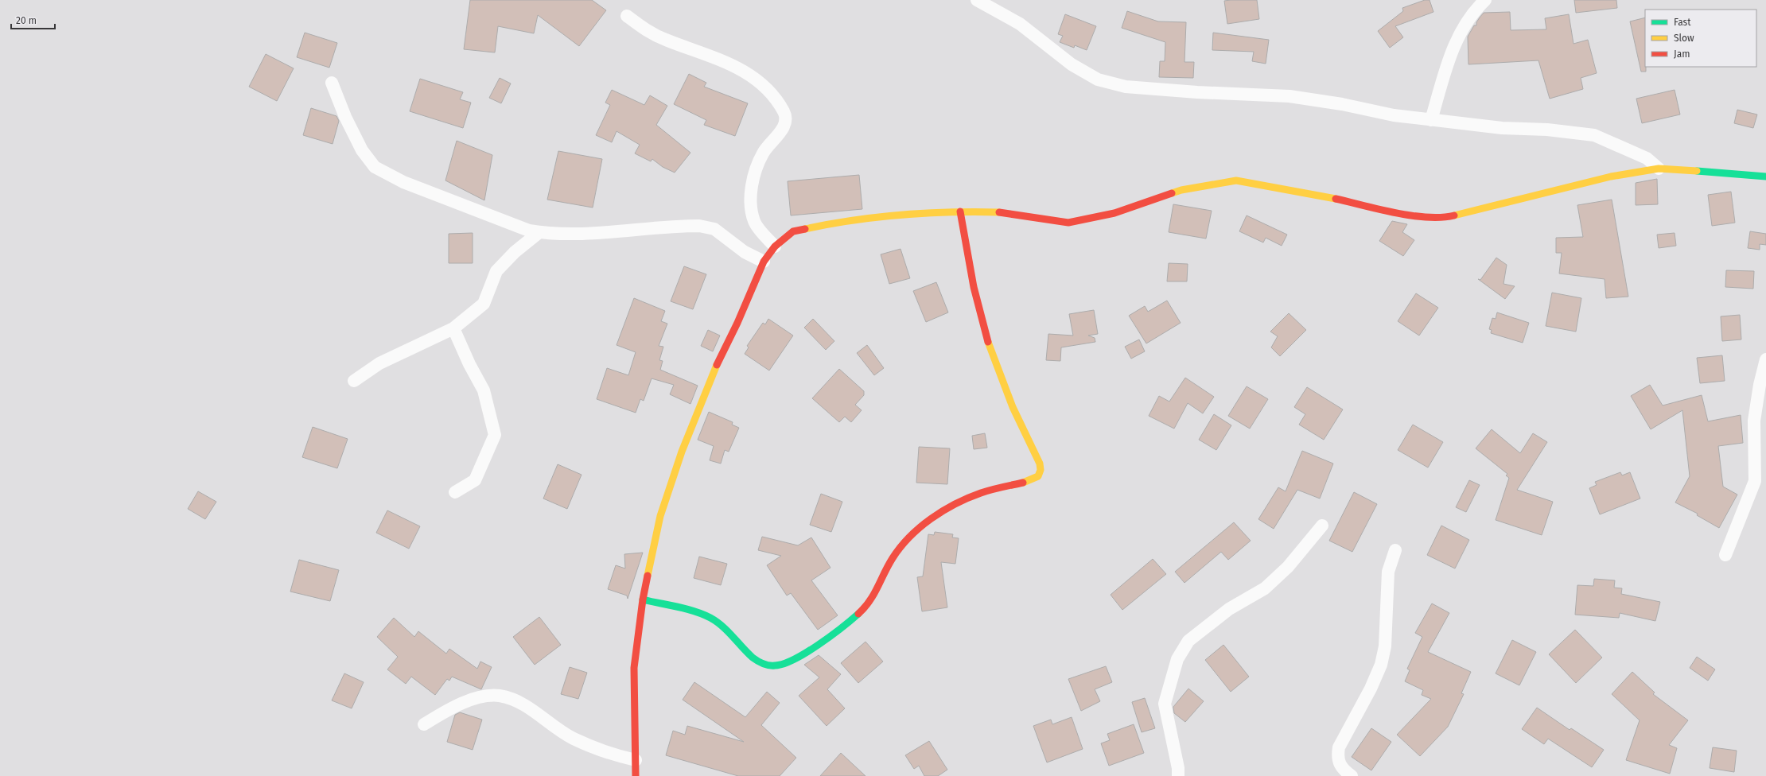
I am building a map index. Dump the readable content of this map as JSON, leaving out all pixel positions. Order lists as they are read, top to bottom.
{
  "legend": ["Fast", "Slow", "Jam"],
  "scale_bar": "20 m"
}
